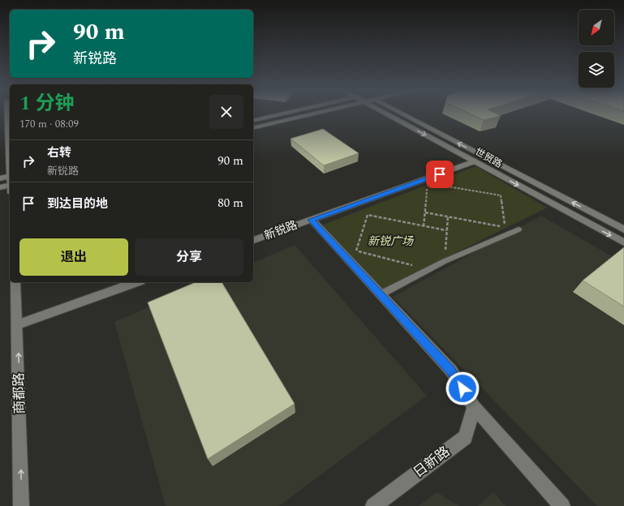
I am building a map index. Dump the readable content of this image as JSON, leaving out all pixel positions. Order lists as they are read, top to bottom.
{
  "streets": {
    "street": [
      "世贸路",
      "新锐路",
      "商都路",
      "日新路"
    ]
  },
  "crossings": [
    ["世贸路", "新锐路"]
  ],
  "one_way": ["商都路"],
  "parks": ["新锐广场"],
  "north": "bottom left",
  "page": {
    "turn": ["90 m", "新锐路"],
    "heading": ["1 分钟", "170 m · 08:09"],
    "list": [
      {
        "name": "右转",
        "note": "新锐路",
        "value": "90 m"
      },
      {
        "name": "到达目的地",
        "value": "80 m"
      }
    ],
    "buttons": ["退出", "分享"]
  }
}
